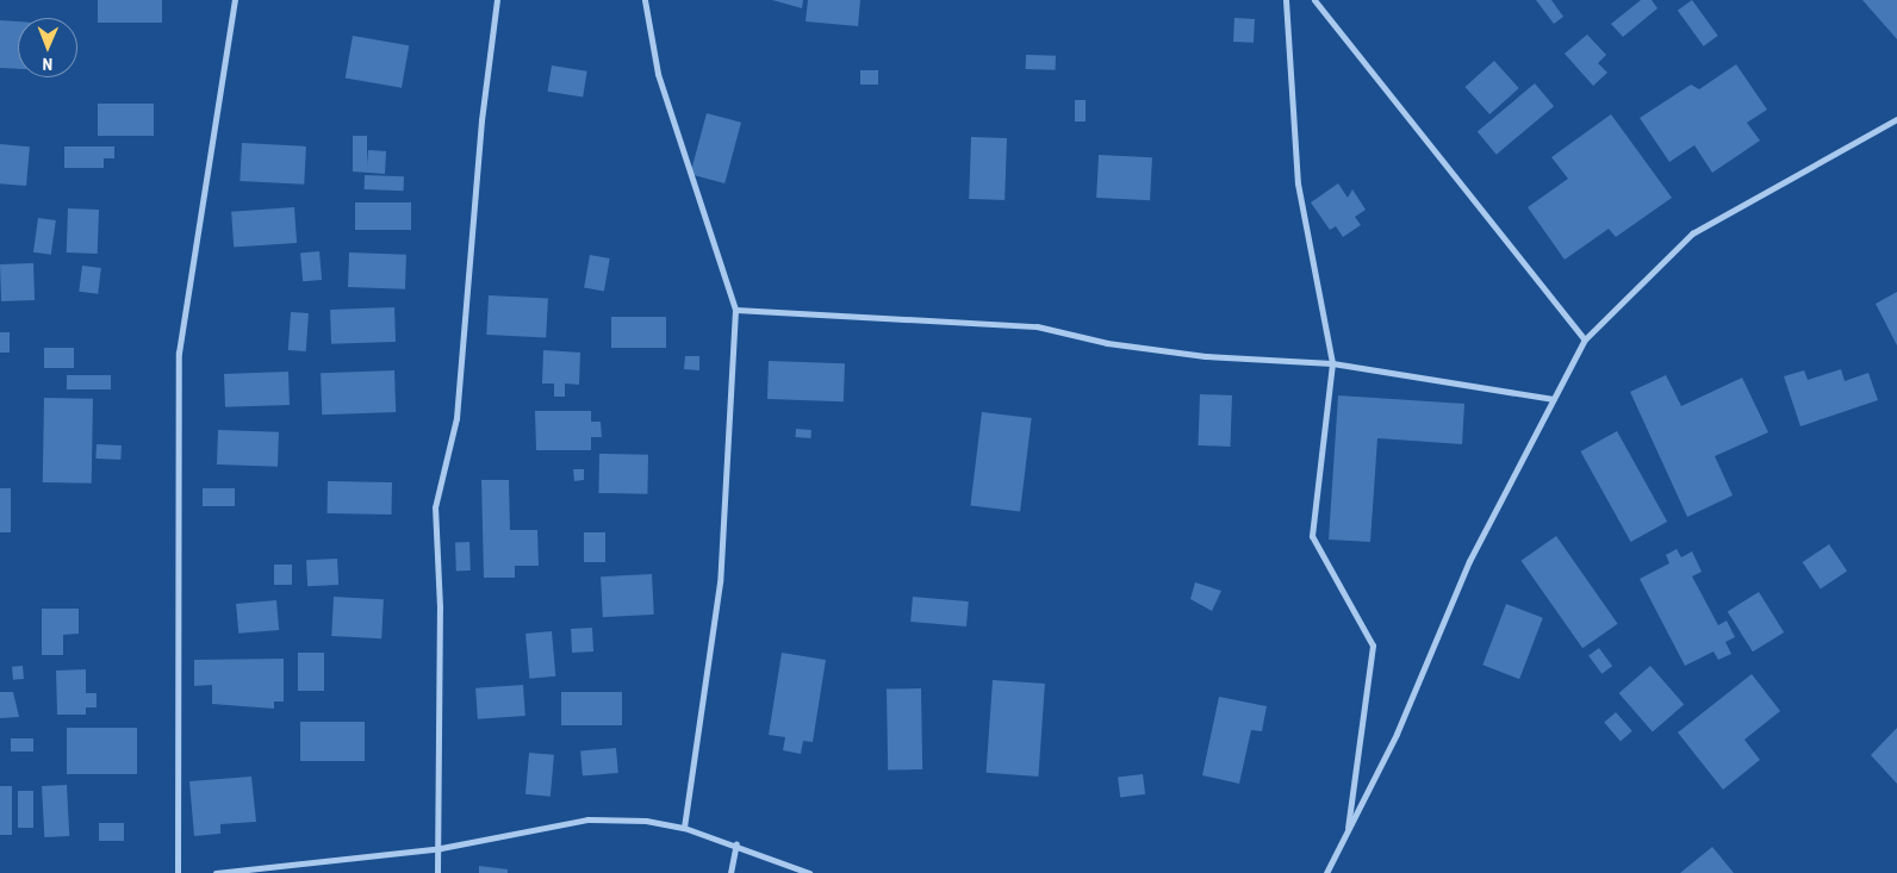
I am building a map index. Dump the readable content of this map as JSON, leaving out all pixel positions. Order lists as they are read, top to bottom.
{
  "north": "bottom"
}
